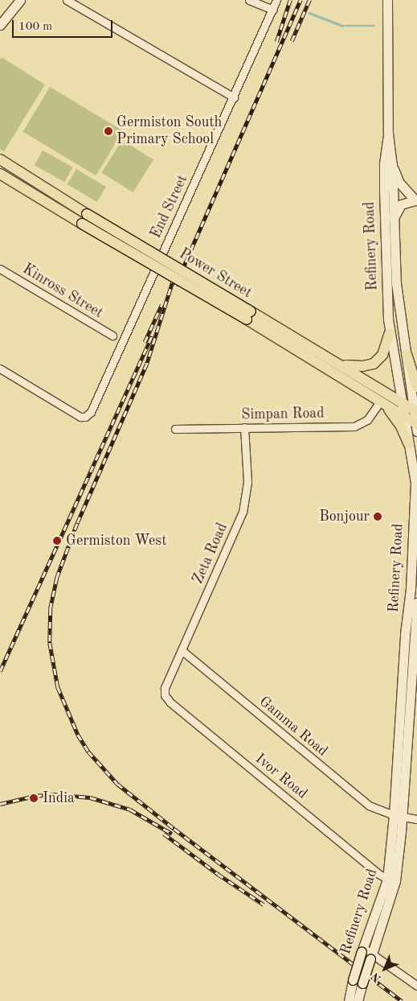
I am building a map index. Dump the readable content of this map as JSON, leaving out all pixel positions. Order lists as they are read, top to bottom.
{
  "streets": {
    "main road": ["Refinery Road", "Power Street"],
    "street": [
      "End Street",
      "Kinross Street",
      "Simpan Road",
      "Zeta Road",
      "Gamma Road",
      "Ivor Road"
    ]
  },
  "crossings": [
    ["Refinery Road", "Power Street"],
    ["Refinery Road", "Gamma Road"],
    ["Refinery Road", "Ivor Road"],
    ["Power Street", "Simpan Road"],
    ["Simpan Road", "Zeta Road"],
    ["Zeta Road", "Gamma Road"],
    ["Zeta Road", "Ivor Road"]
  ],
  "places": [
    "Germiston South Primary School",
    "Bonjour",
    "Germiston West",
    "India"
  ],
  "scale_bar": "100 m",
  "north": "bottom left"
}
